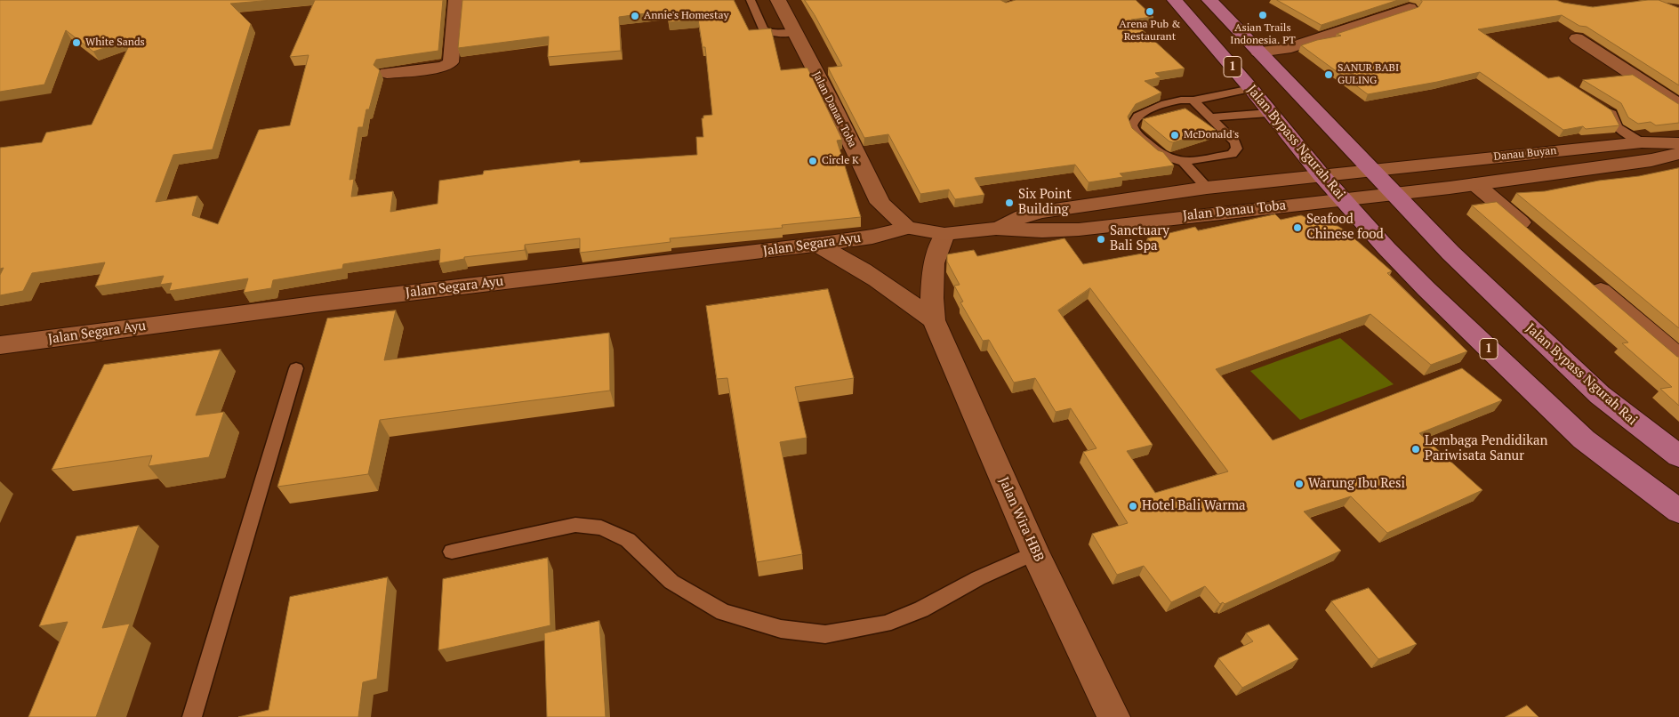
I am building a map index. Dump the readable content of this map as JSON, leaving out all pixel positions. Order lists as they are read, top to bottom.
{
  "streets": {
    "highway": ["1", "Jalan Bypass Ngurah Rai"],
    "street": [
      "Jalan Danau Toba",
      "Danau Buyan",
      "Jalan Segara Ayu",
      "Jalan Wira HBB"
    ]
  },
  "crossings": [
    ["Jalan Danau Toba", "Jalan Bypass Ngurah Rai"],
    ["Jalan Danau Toba", "Danau Buyan"],
    ["Jalan Danau Toba", "Jalan Segara Ayu"],
    ["Jalan Danau Toba", "Jalan Wira HBB"],
    ["Jalan Bypass Ngurah Rai", "Danau Buyan"],
    ["Jalan Segara Ayu", "Jalan Wira HBB"]
  ],
  "places": [
    "Arena Pub & Restaurant",
    "Asian Trails Indonesia. PT",
    "Annie's Homestay",
    "White Sands",
    "SANUR BABI GULING",
    "McDonald's",
    "Circle K",
    "Six Point Building",
    "Seafood Chinese food",
    "Sanctuary Bali Spa",
    "Lembaga Pendidikan Pariwisata Sanur",
    "Warung Ibu Resi",
    "Hotel Bali Warma"
  ]
}
